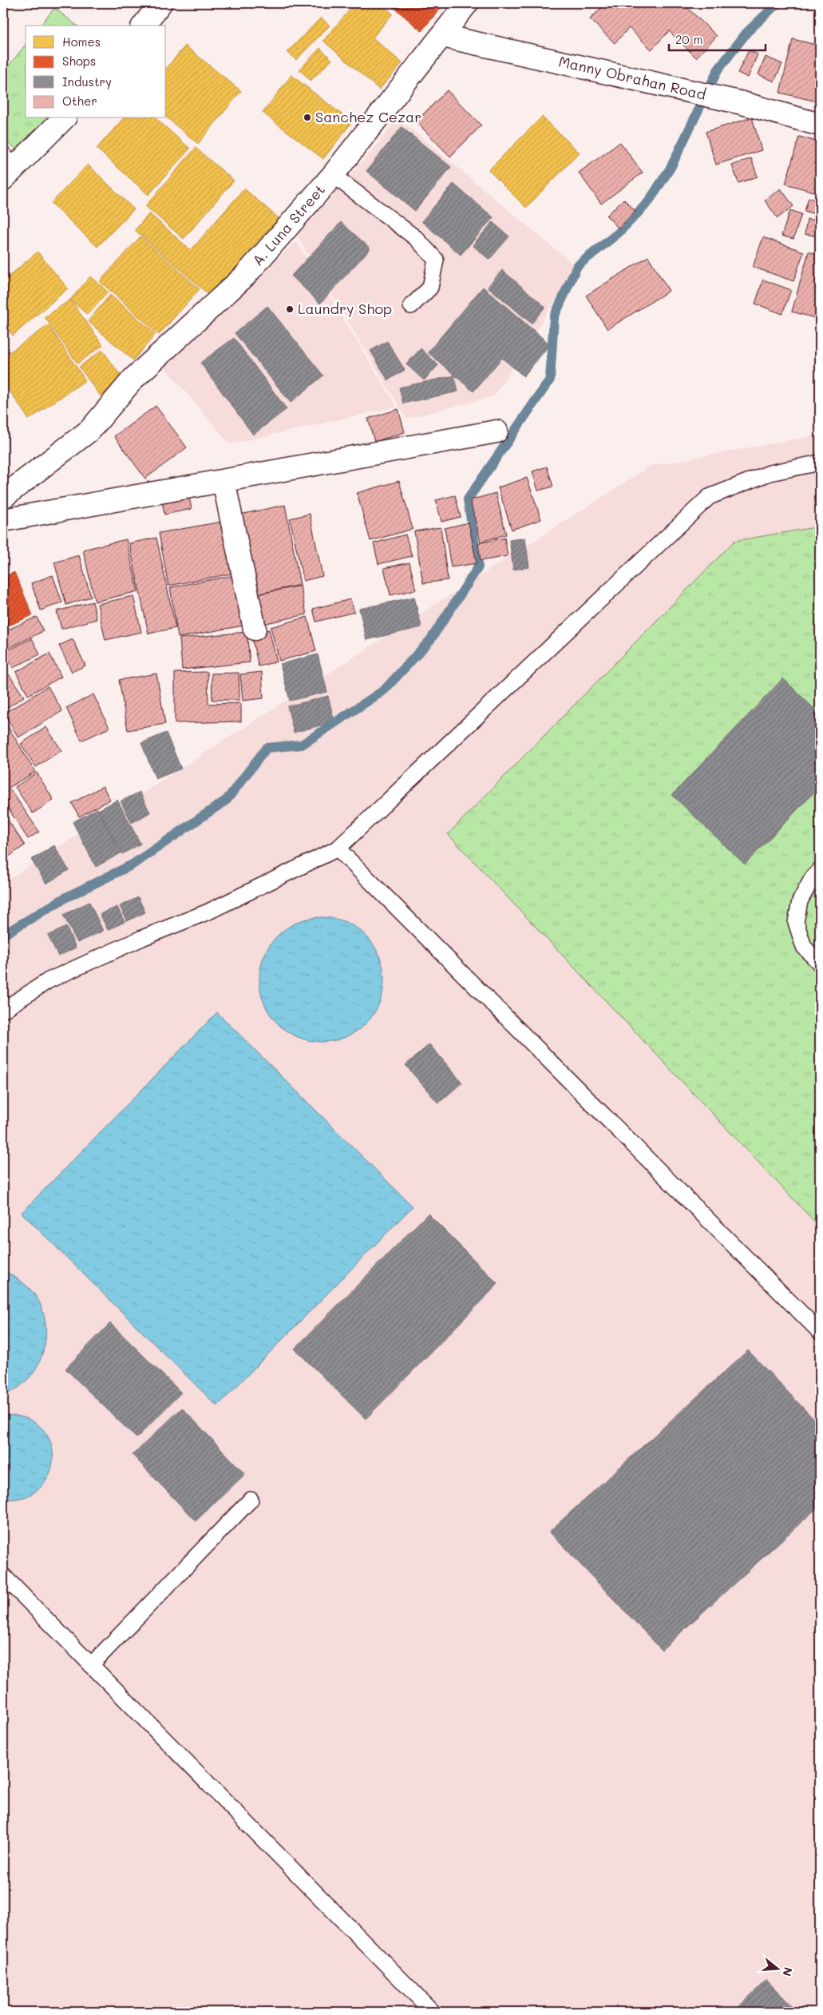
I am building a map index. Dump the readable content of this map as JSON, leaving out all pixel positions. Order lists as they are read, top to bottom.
{
  "streets": {
    "street": ["Manny Obrahan Road", "A. Luna Street"]
  },
  "crossings": [
    ["Manny Obrahan Road", "A. Luna Street"]
  ],
  "places": ["Sanchez Cezar", "Laundry Shop"],
  "legend": [
    "Homes",
    "Shops",
    "Industry",
    "Other"
  ],
  "scale_bar": "20 m",
  "north": "right"
}
